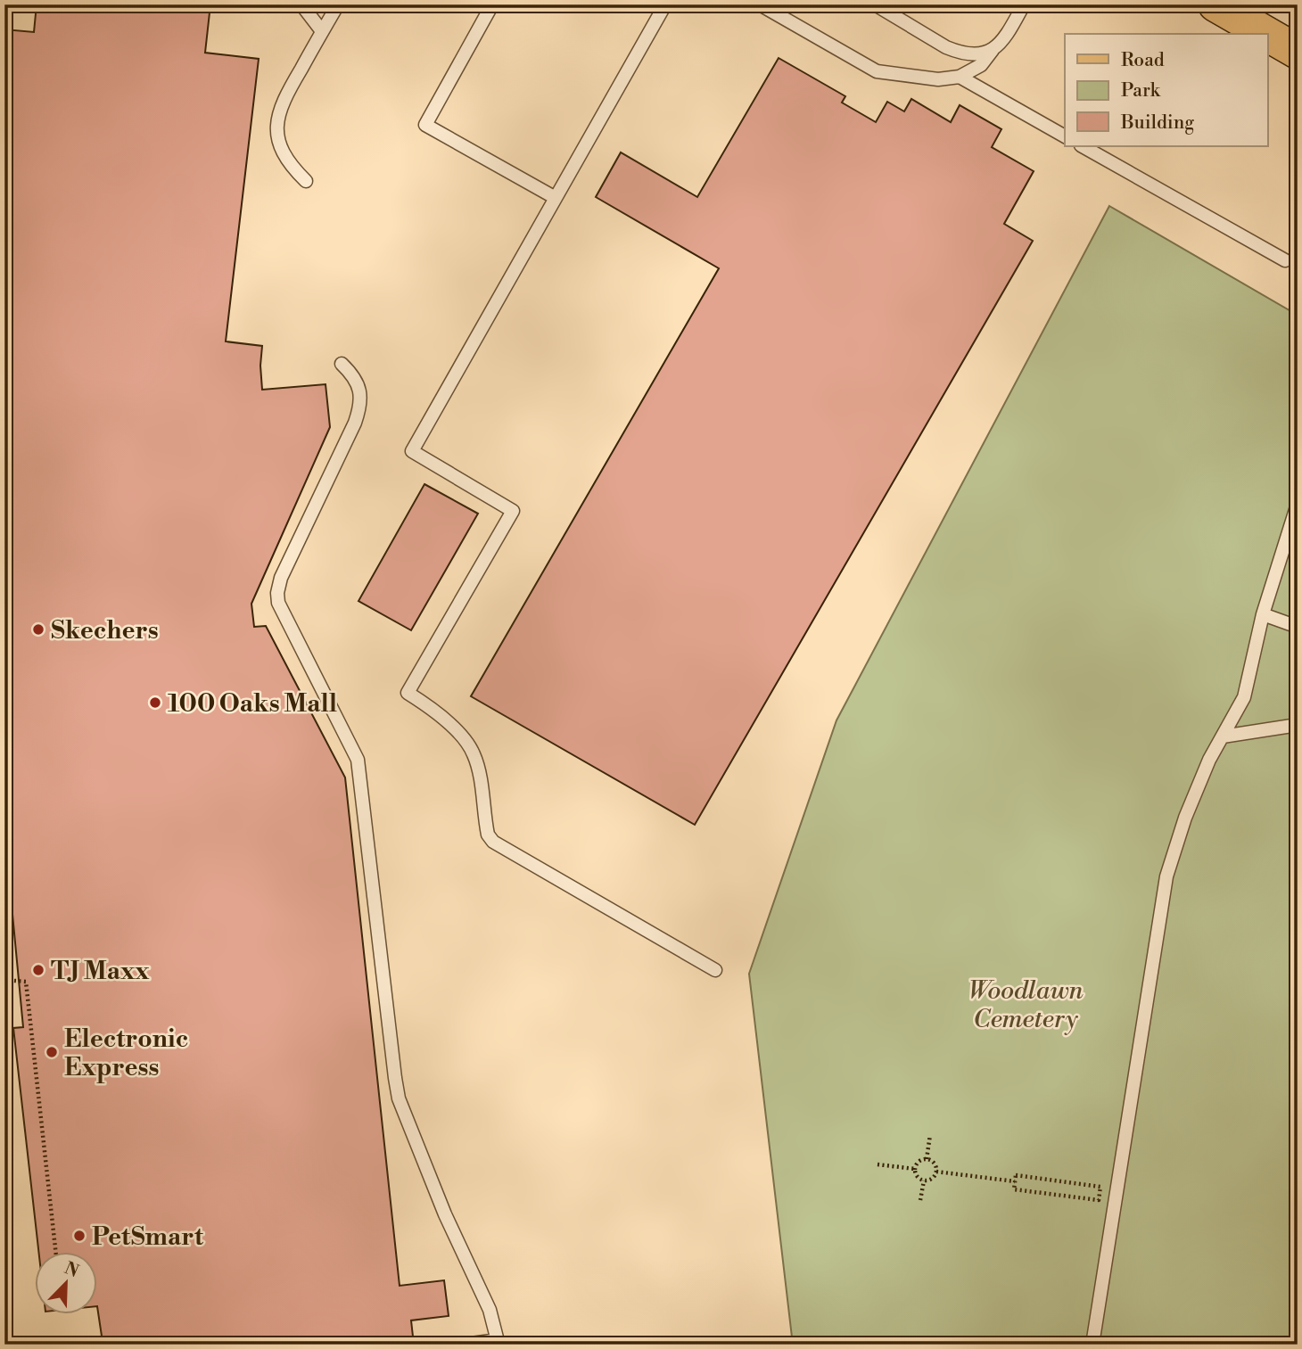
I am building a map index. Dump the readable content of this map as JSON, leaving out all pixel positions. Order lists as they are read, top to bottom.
{
  "parks": ["Woodlawn Cemetery"],
  "places": [
    "Skechers",
    "100 Oaks Mall",
    "TJ Maxx",
    "Electronic Express",
    "PetSmart"
  ],
  "legend": ["Road", "Park", "Building"],
  "north": "top right"
}
